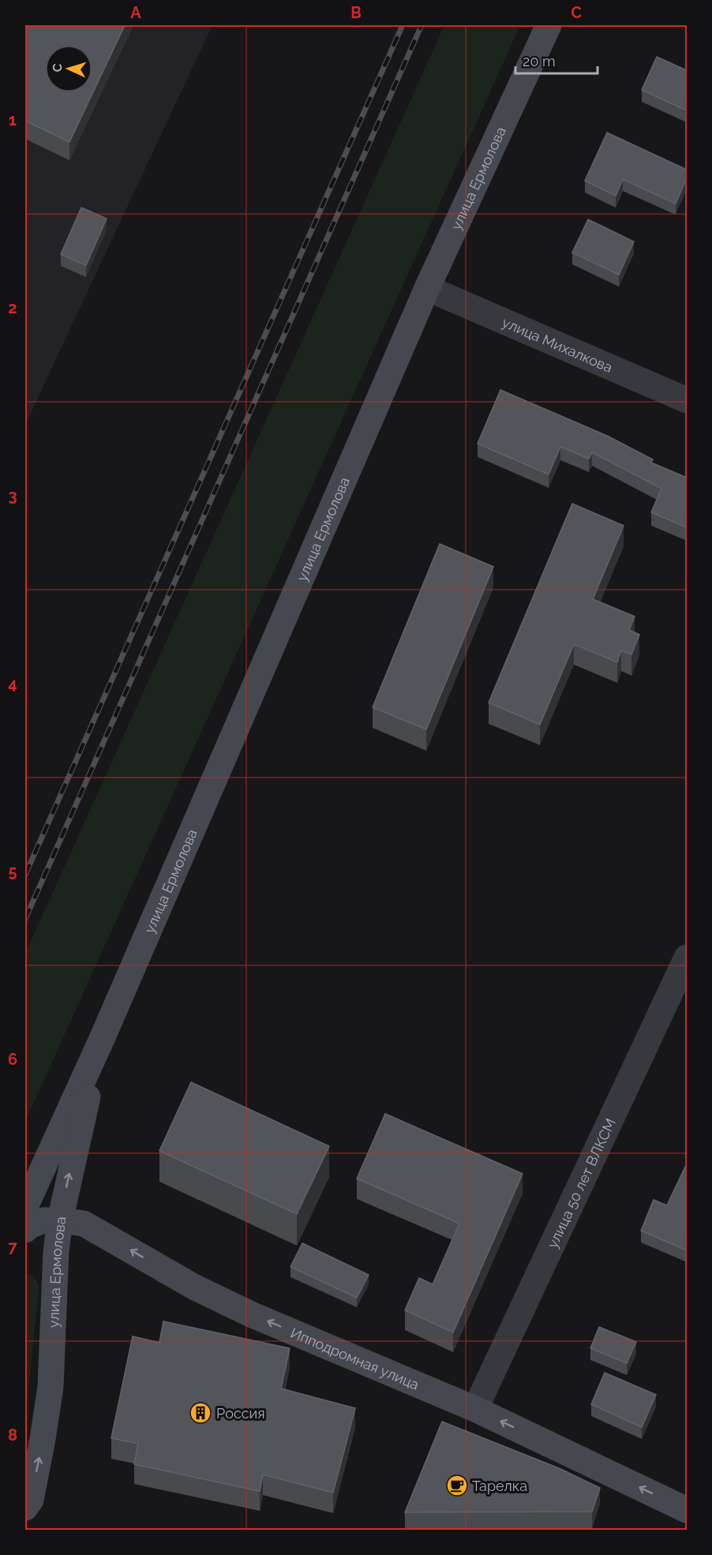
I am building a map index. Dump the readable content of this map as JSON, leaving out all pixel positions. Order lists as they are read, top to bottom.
{
  "streets": {
    "street": [
      "улица Ермолова",
      "улица Михалкова",
      "улица 50 лет ВЛКСМ",
      "Ипподромная улица"
    ]
  },
  "crossings": [
    ["улица Ермолова", "улица Михалкова"],
    ["улица Ермолова", "Ипподромная улица"],
    ["улица 50 лет ВЛКСМ", "Ипподромная улица"]
  ],
  "one_way": ["Ипподромная улица"],
  "places": {
    "building": ["Россия"],
    "cafe": ["Тарелка"]
  },
  "scale_bar": "20 m",
  "north": "left",
  "grid": {
    "columns": ["A", "B", "C"],
    "rows": [
      "1",
      "2",
      "3",
      "4",
      "5",
      "6",
      "7",
      "8"
    ]
  }
}
